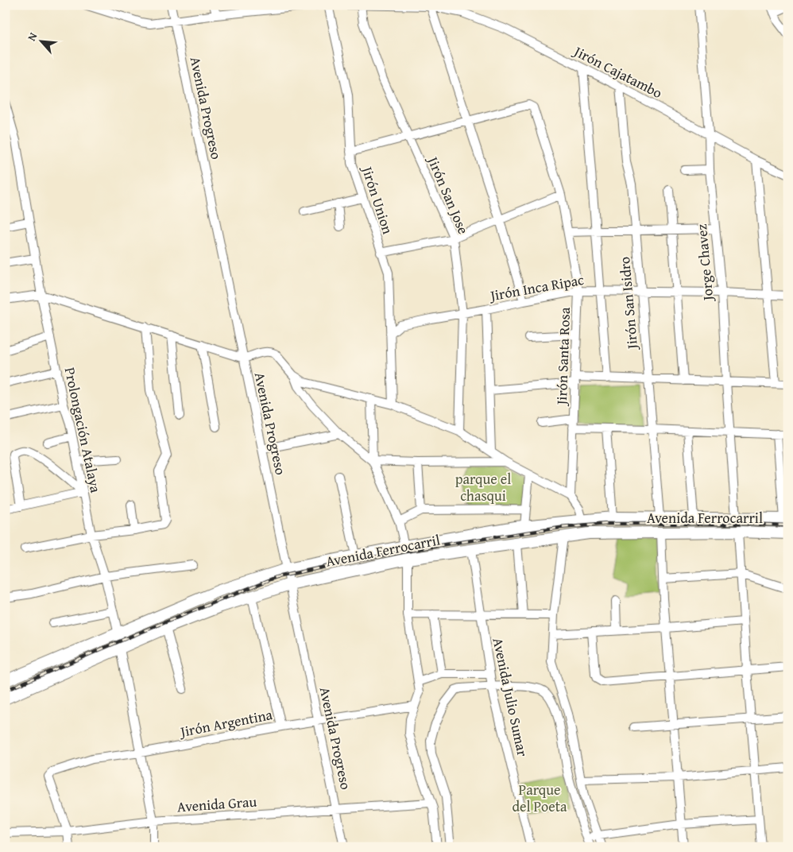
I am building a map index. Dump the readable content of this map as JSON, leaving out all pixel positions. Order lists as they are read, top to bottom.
{
  "streets": {
    "main road": ["Avenida Ferrocarril"],
    "street": [
      "Jirón Cajatambo",
      "Avenida Progreso",
      "Jirón San Jose",
      "Jirón Union",
      "Jorge Chavez",
      "Jirón Inca Ripac",
      "Jirón San Isidro",
      "Jirón Santa Rosa",
      "Prolongación Atalaya",
      "Avenida Julio Sumar",
      "Jirón Argentina",
      "Avenida Grau"
    ]
  },
  "crossings": [
    ["Jirón Cajatambo", "Jirón San Jose"],
    ["Jirón Cajatambo", "Jorge Chavez"],
    ["Jirón Cajatambo", "Jirón San Isidro"],
    ["Avenida Progreso", "Avenida Ferrocarril"],
    ["Avenida Progreso", "Jirón Argentina"],
    ["Avenida Progreso", "Avenida Grau"],
    ["Jirón San Jose", "Jirón Inca Ripac"],
    ["Jirón Union", "Jirón Inca Ripac"],
    ["Jorge Chavez", "Jirón Inca Ripac"],
    ["Jorge Chavez", "Avenida Ferrocarril"],
    ["Jirón Inca Ripac", "Jirón San Isidro"],
    ["Jirón Inca Ripac", "Jirón Santa Rosa"],
    ["Jirón San Isidro", "Avenida Ferrocarril"],
    ["Prolongación Atalaya", "Avenida Ferrocarril"],
    ["Prolongación Atalaya", "Jirón Argentina"],
    ["Prolongación Atalaya", "Avenida Grau"],
    ["Avenida Ferrocarril", "Avenida Julio Sumar"],
    ["Jirón Argentina", "Avenida Grau"]
  ],
  "parks": ["parque el chasqui", "Parque del Poeta"],
  "north": "top left"
}
